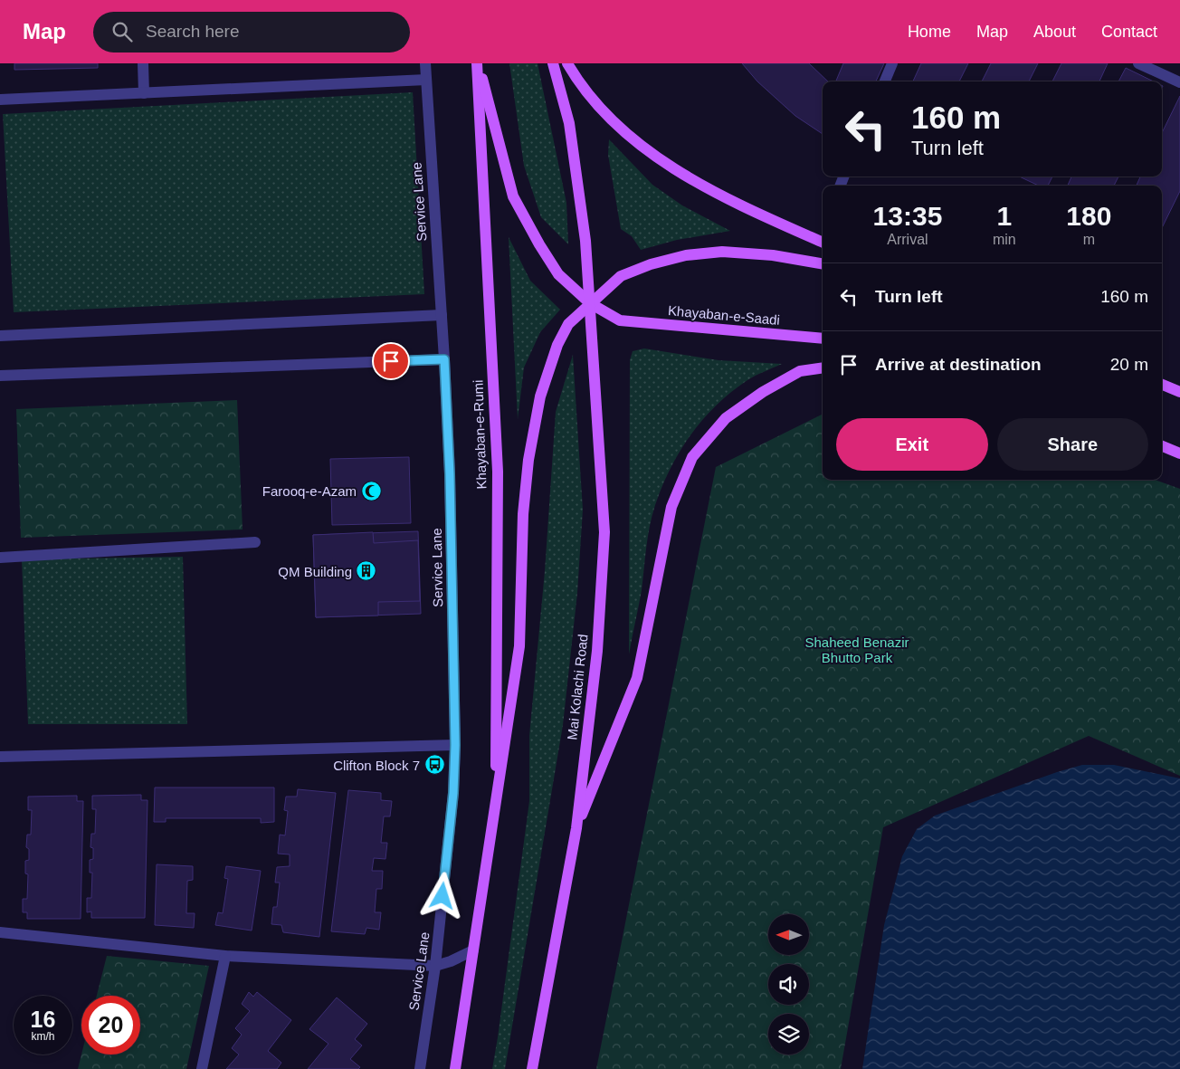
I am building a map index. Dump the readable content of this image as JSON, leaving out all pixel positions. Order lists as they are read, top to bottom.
{
  "streets": {
    "main road": ["Khayaban-e-Saadi", "Khayaban-e-Rumi", "Mai Kolachi Road"],
    "street": ["Service Lane"]
  },
  "crossings": [
    ["Khayaban-e-Saadi", "Mai Kolachi Road"]
  ],
  "parks": ["Shaheed Benazir Bhutto Park"],
  "places": {
    "mosque": ["Farooq-e-Azam"],
    "building": ["QM Building"],
    "bus stop": ["Clifton Block 7"]
  },
  "north": "left",
  "page": {
    "header": "Map",
    "search": "Search here",
    "nav": [
      "Home",
      "Map",
      "About",
      "Contact"
    ],
    "turn": ["160 m", "Turn left"],
    "eta": [
      "13:35",
      "Arrival",
      "1",
      "min",
      "180",
      "m"
    ],
    "list": [
      {
        "name": "Turn left",
        "value": "160 m"
      },
      {
        "name": "Arrive at destination",
        "value": "20 m"
      }
    ],
    "buttons": ["Exit", "Share"],
    "speed": "16 km/h",
    "limit": "20"
  }
}
